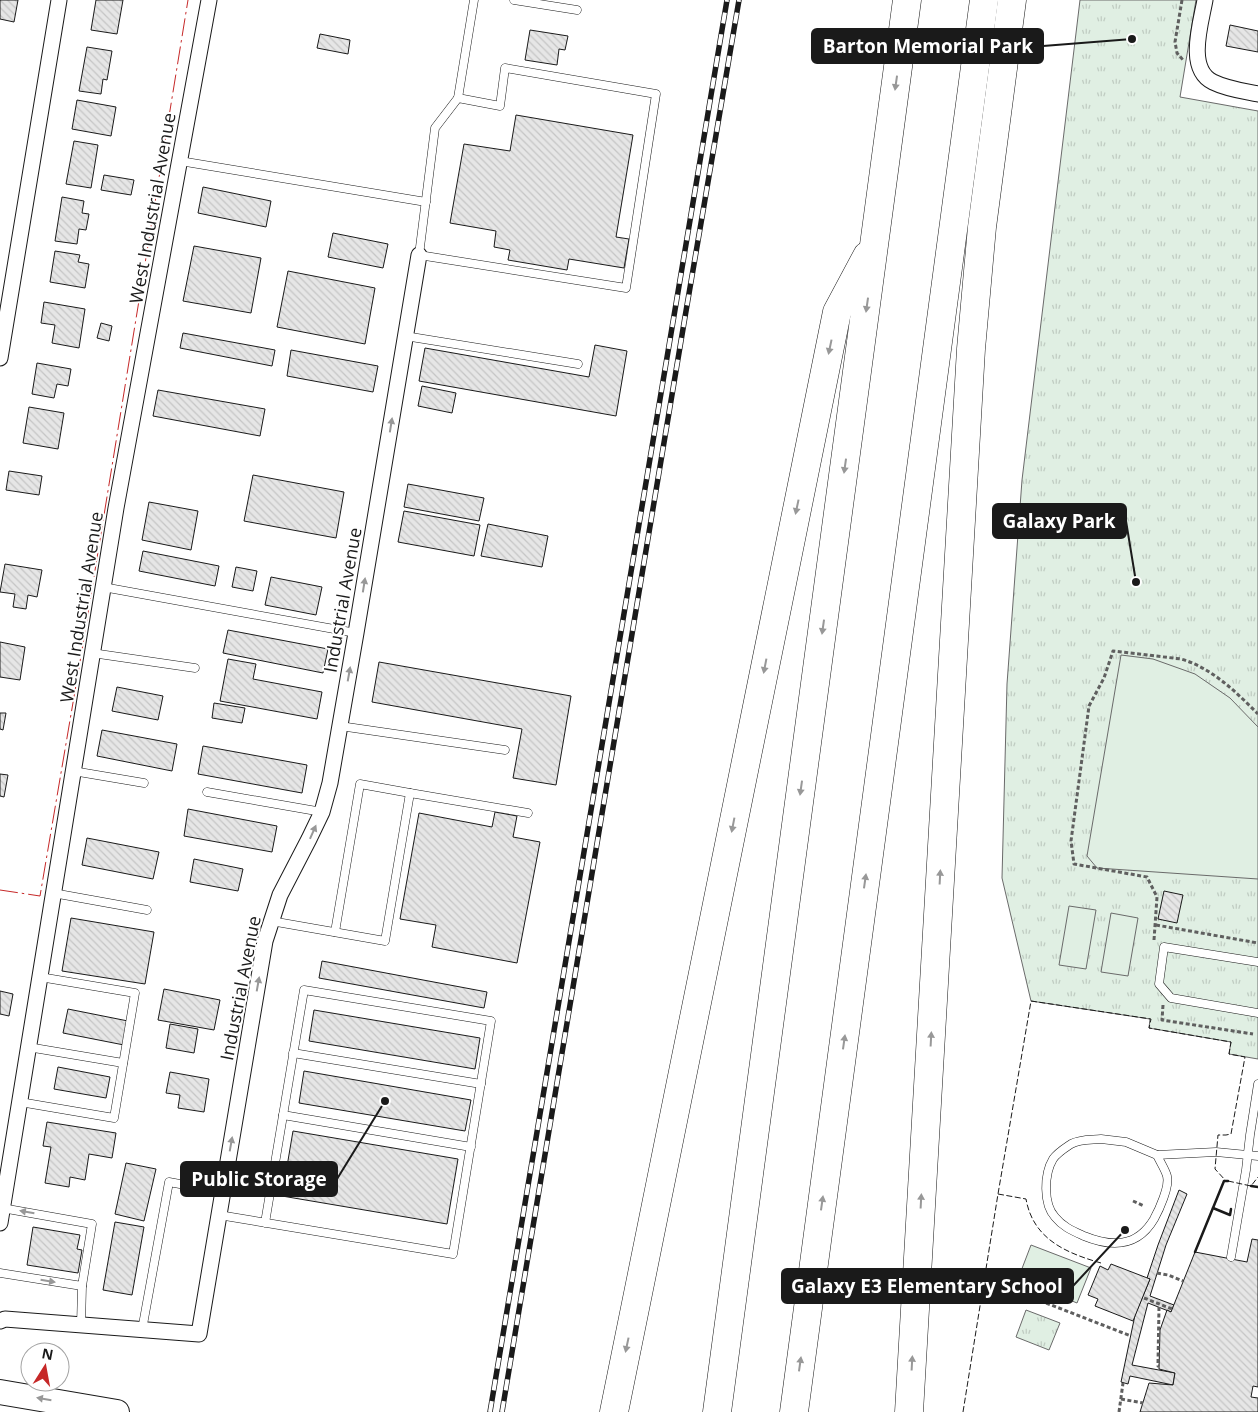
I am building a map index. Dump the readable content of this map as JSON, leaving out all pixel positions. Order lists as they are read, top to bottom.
{
  "streets": {
    "street": ["West Industrial Avenue", "Industrial Avenue"]
  },
  "one_way": ["Industrial Avenue"],
  "places": [
    "Barton Memorial Park",
    "Galaxy Park",
    "Public Storage",
    "Galaxy E3 Elementary School"
  ],
  "north": "top"
}
